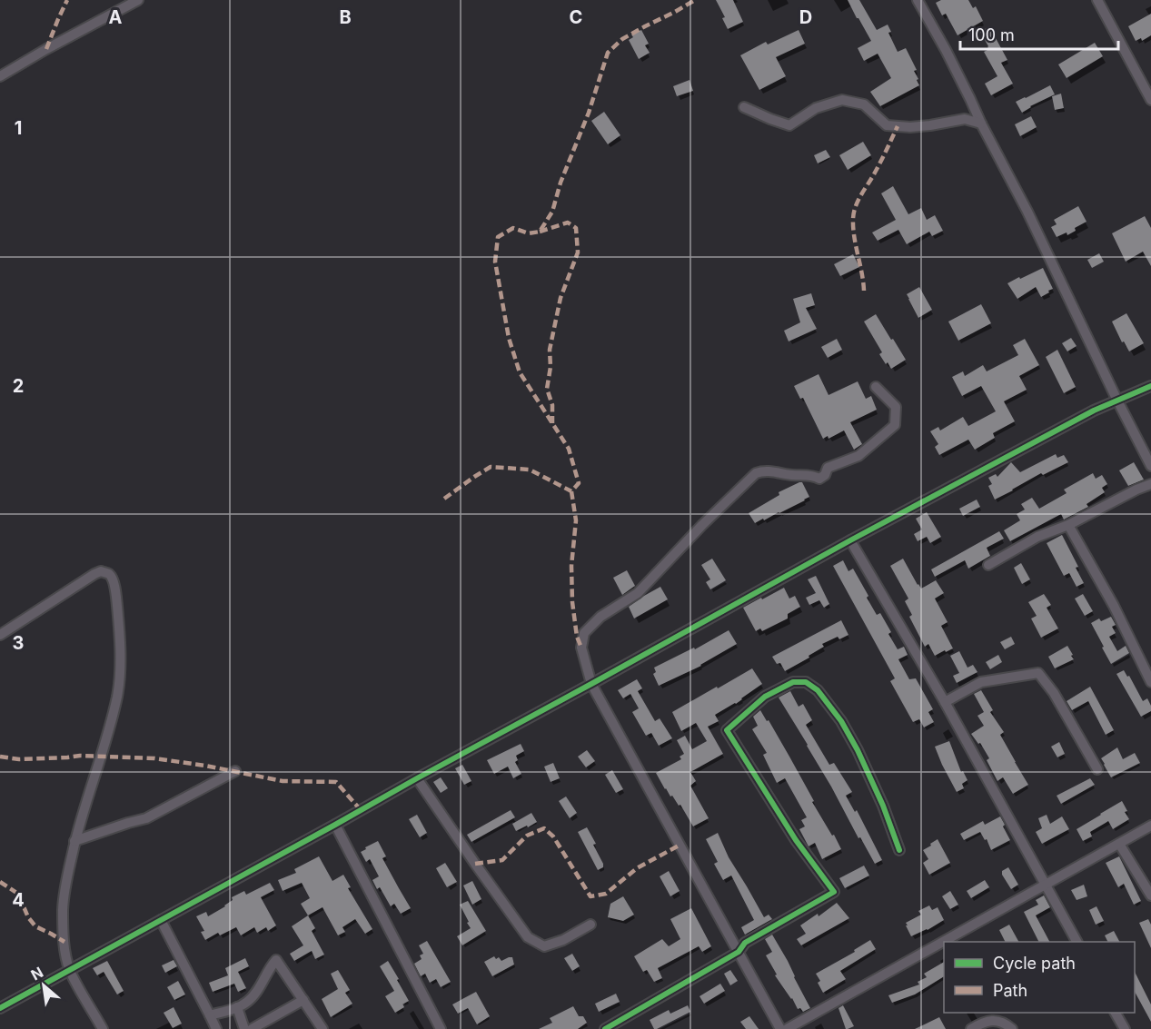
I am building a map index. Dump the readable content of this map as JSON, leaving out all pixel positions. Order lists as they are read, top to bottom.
{
  "legend": ["Cycle path", "Path"],
  "scale_bar": "100 m",
  "north": "top left",
  "grid": {
    "columns": [
      "A",
      "B",
      "C",
      "D"
    ],
    "rows": [
      "1",
      "2",
      "3",
      "4"
    ]
  }
}
